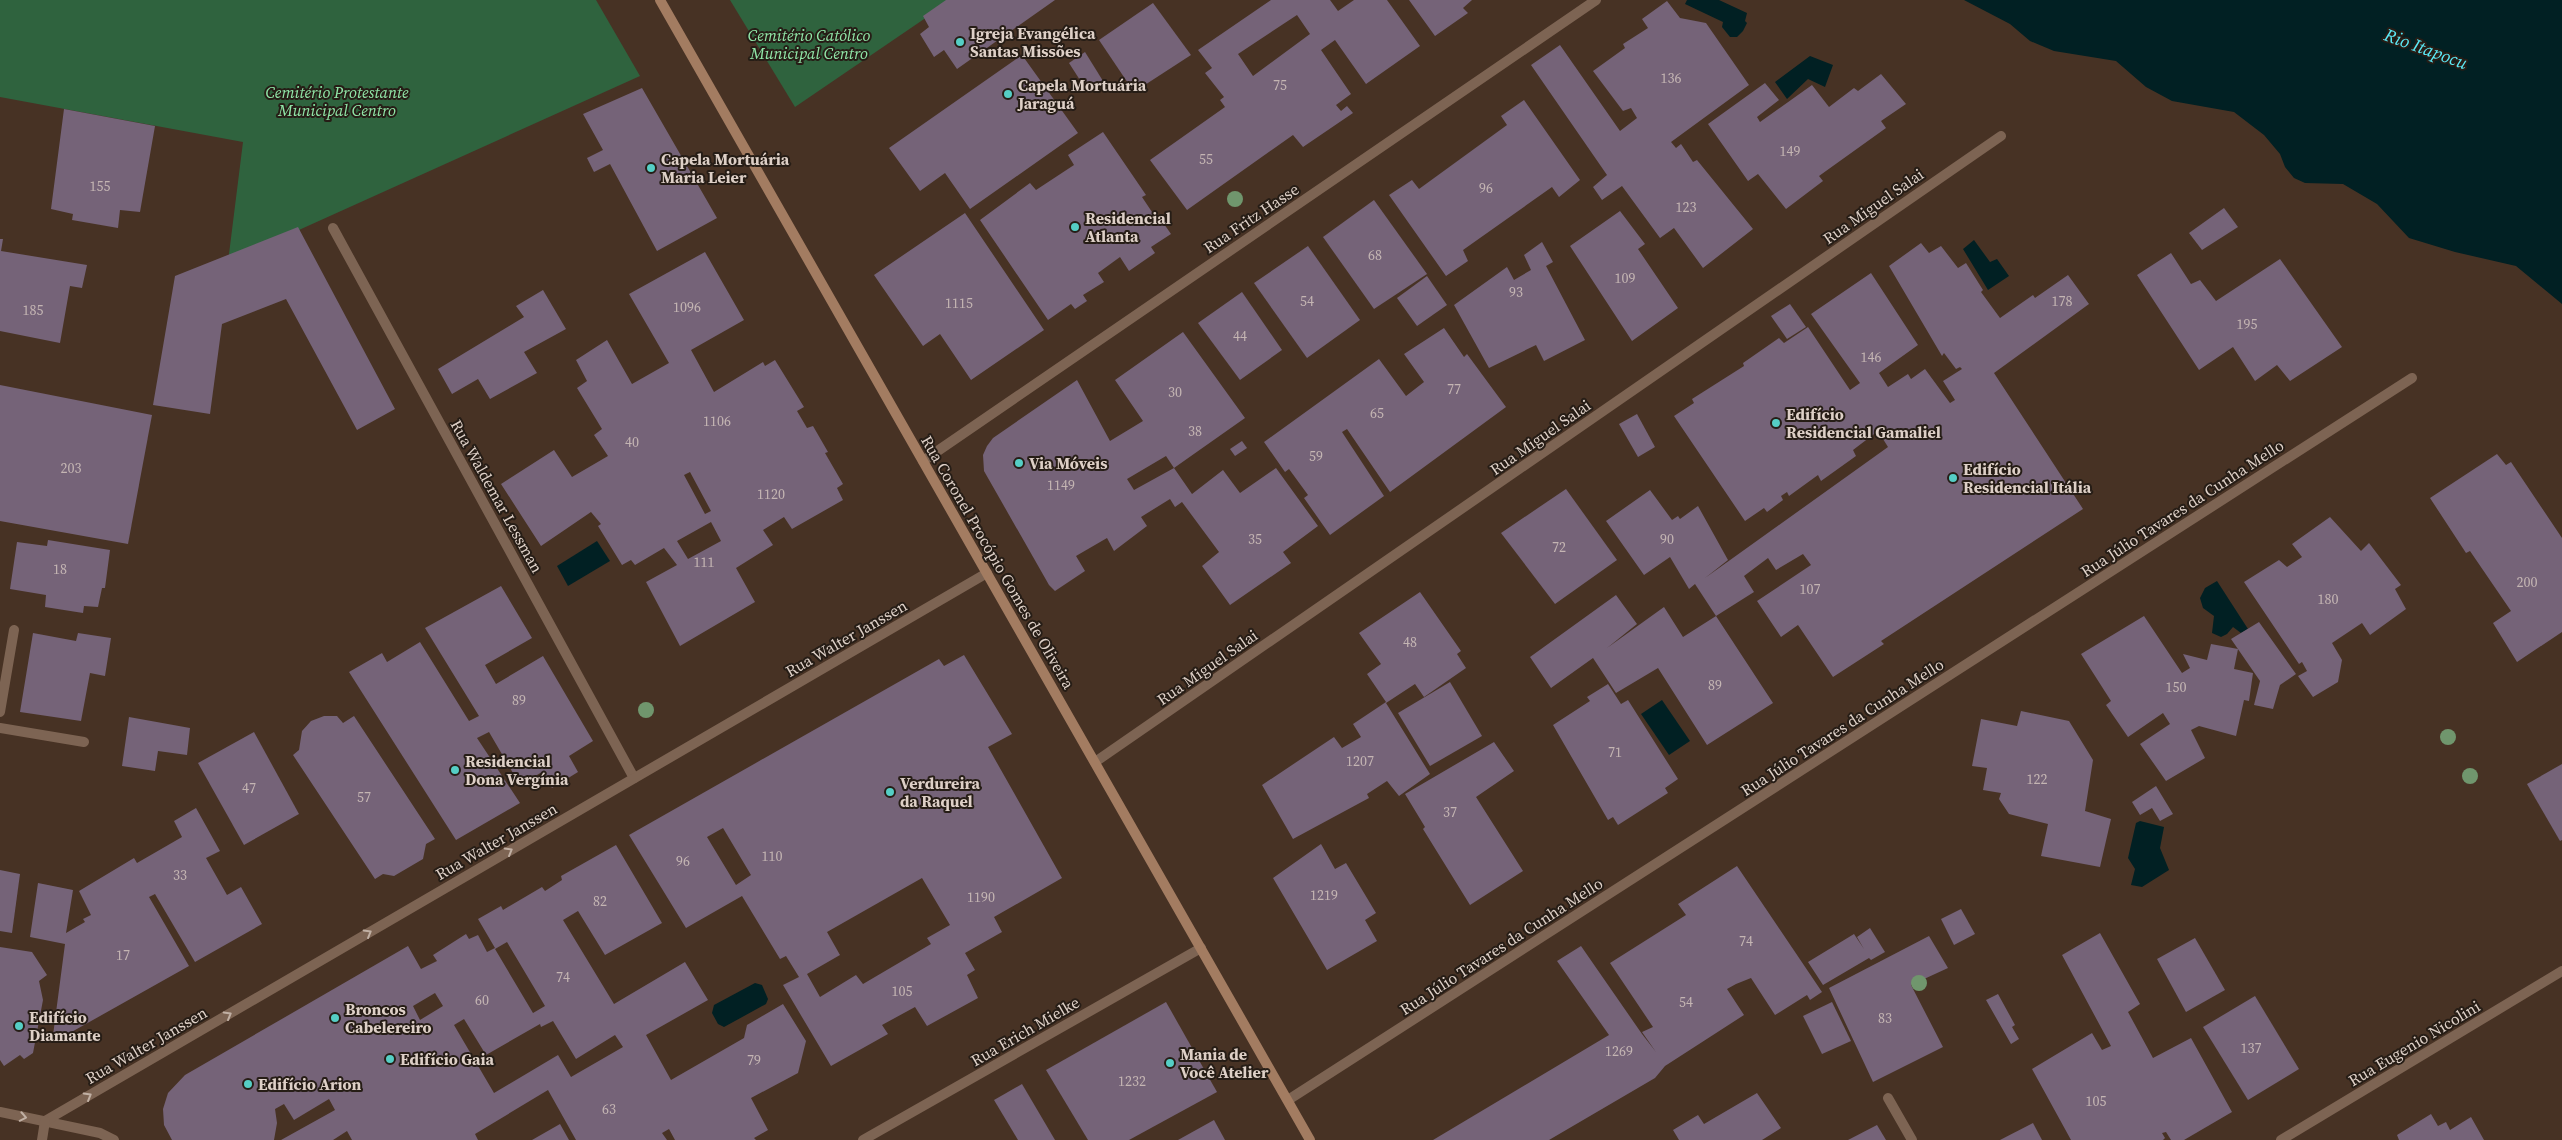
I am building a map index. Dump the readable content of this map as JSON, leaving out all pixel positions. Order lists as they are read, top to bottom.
{
  "streets": {
    "main road": ["Rua Coronel Procópio Gomes de Oliveira"],
    "street": [
      "Rua Miguel Salai",
      "Rua Fritz Hasse",
      "Rua Waldemar Lessman",
      "Rua Júlio Tavares da Cunha Mello",
      "Rua Walter Janssen",
      "Rua Erich Mielke",
      "Rua Eugenio Nicolini"
    ]
  },
  "crossings": [
    ["Rua Miguel Salai", "Rua Coronel Procópio Gomes de Oliveira"],
    ["Rua Fritz Hasse", "Rua Coronel Procópio Gomes de Oliveira"],
    ["Rua Waldemar Lessman", "Rua Walter Janssen"],
    ["Rua Júlio Tavares da Cunha Mello", "Rua Coronel Procópio Gomes de Oliveira"],
    ["Rua Coronel Procópio Gomes de Oliveira", "Rua Walter Janssen"],
    ["Rua Coronel Procópio Gomes de Oliveira", "Rua Erich Mielke"]
  ],
  "one_way": ["Rua Walter Janssen"],
  "water": ["Rio Itapocu"],
  "parks": ["Cemitério Católico Municipal Centro", "Cemitério Protestante Municipal Centro"],
  "places": [
    "Igreja Evangélica Santas Missões",
    "Capela Mortuária Jaraguá",
    "Capela Mortuária Maria Leier",
    "Residencial Atlanta",
    "Edifício Residencial Gamaliel",
    "Via Móveis",
    "Edifício Residencial Itália",
    "Residencial Dona Vergínia",
    "Verdureira da Raquel",
    "Broncos Cabelereiro",
    "Edifício Diamante",
    "Edifício Gaia",
    "Mania de Você Atelier",
    "Edifício Arion"
  ],
  "house_numbers": [
    "136",
    "75",
    "149",
    "55",
    "155",
    "96",
    "123",
    "68",
    "109",
    "93",
    "54",
    "178",
    "1115",
    "1096",
    "185",
    "195",
    "44",
    "146",
    "77",
    "30",
    "65",
    "1106",
    "38",
    "40",
    "59",
    "203",
    "1149",
    "1120",
    "35",
    "90",
    "72",
    "111",
    "18",
    "200",
    "107",
    "180",
    "48",
    "89",
    "150",
    "89",
    "71",
    "1207",
    "122",
    "47",
    "57",
    "37",
    "110",
    "96",
    "33",
    "1219",
    "1190",
    "82",
    "74",
    "17",
    "74",
    "105",
    "60",
    "54",
    "83",
    "137",
    "1269",
    "79",
    "1232",
    "105",
    "63"
  ]
}
